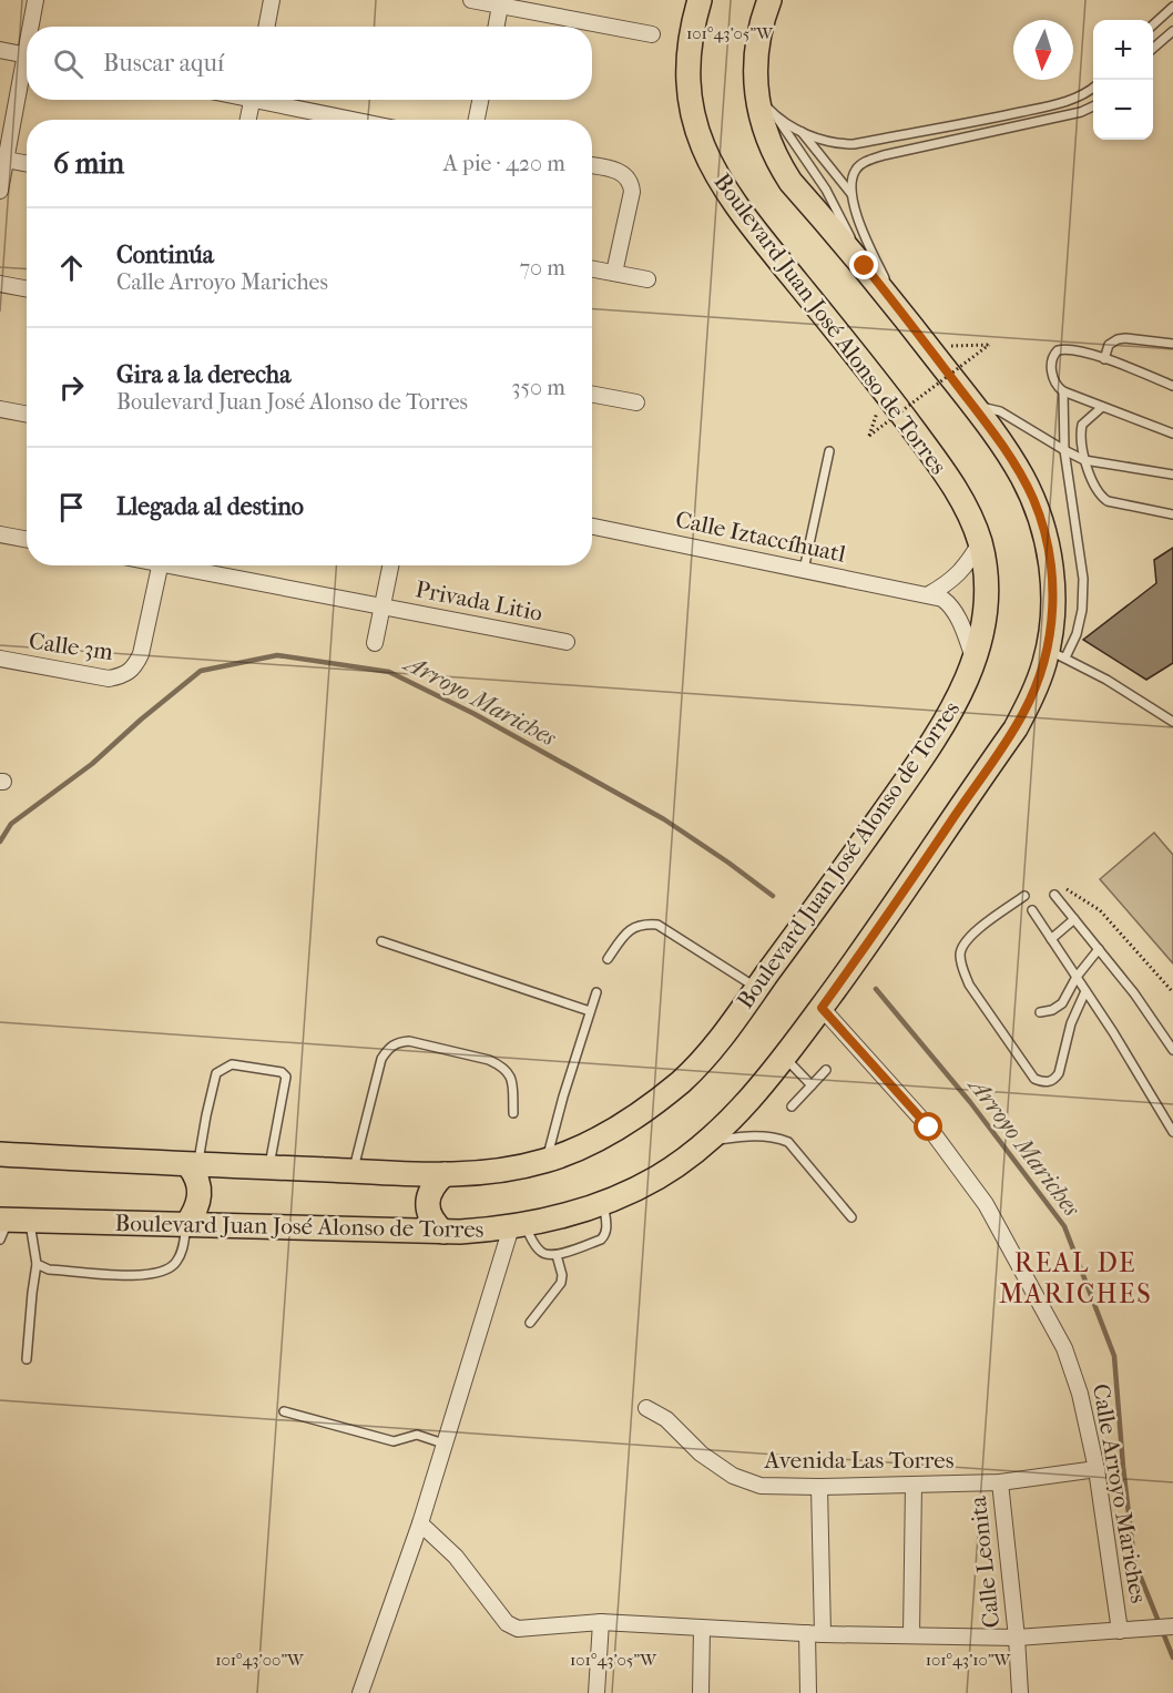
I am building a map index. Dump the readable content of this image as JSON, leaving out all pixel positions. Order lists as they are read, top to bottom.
{
  "streets": {
    "main road": ["Boulevard Juan José Alonso de Torres"],
    "street": [
      "Calle Iztaccíhuatl",
      "Privada Litio",
      "Calle 3m",
      "Avenida Las Torres",
      "Calle Arroyo Mariches",
      "Calle Leonita"
    ]
  },
  "crossings": [
    ["Boulevard Juan José Alonso de Torres", "Calle Iztaccíhuatl"],
    ["Boulevard Juan José Alonso de Torres", "Calle Arroyo Mariches"],
    ["Avenida Las Torres", "Calle Arroyo Mariches"],
    ["Avenida Las Torres", "Calle Leonita"]
  ],
  "districts": ["REAL DE MARICHES"],
  "water": ["Arroyo Mariches"],
  "north": "bottom",
  "page": {
    "map_buttons": ["+", "−"],
    "search": "Buscar aquí",
    "heading": ["6 min", "A pie · 420 m"],
    "list": [
      ["Continúa", "Calle Arroyo Mariches", "70 m"],
      ["Gira a la derecha", "Boulevard Juan José Alonso de Torres", "350 m"],
      "Llegada al destino"
    ]
  },
  "coordinates": ["101°43'05\"W", "101°43'00\"W", "101°43'10\"W"]
}
